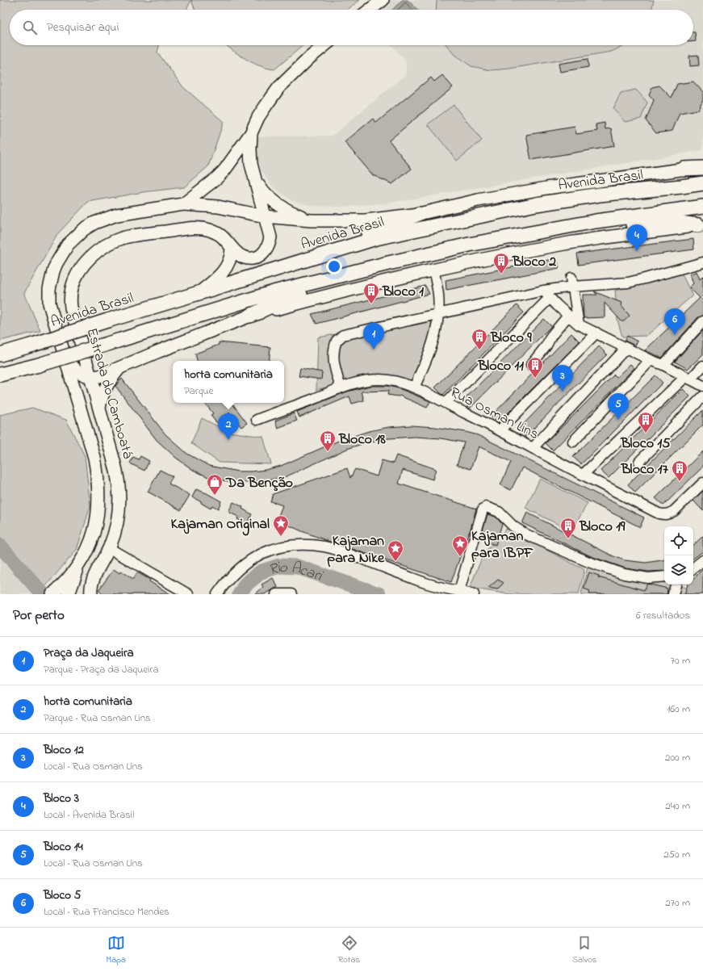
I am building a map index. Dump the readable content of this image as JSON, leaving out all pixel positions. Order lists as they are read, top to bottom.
{
  "streets": {
    "highway": ["Avenida Brasil"],
    "main road": ["Estrada do Camboatá"],
    "street": ["Rua Osman Lins"]
  },
  "water": ["Rio Acari"],
  "places": {
    "building": [
      "Bloco 2",
      "Bloco 1",
      "Bloco 9",
      "Bloco 11",
      "Bloco 15",
      "Bloco 18",
      "Bloco 17",
      "Bloco 19"
    ],
    "shop": ["Da Benção"],
    "place": ["Kajaman Original", "Kajaman para IBPF", "Kajaman para Nike"]
  },
  "page": {
    "search": "Pesquisar aqui",
    "pins": [
      "4",
      "6",
      "1",
      "3",
      "5",
      "2"
    ],
    "popup": ["horta comunitaria", "Parque"],
    "heading": ["Por perto", "6 resultados"],
    "list": [
      {
        "mark": "1",
        "name": "Praça da Jaqueira",
        "note": "Parque · Praça da Jaqueira",
        "value": "70 m"
      },
      {
        "mark": "2",
        "name": "horta comunitaria",
        "note": "Parque · Rua Osman Lins",
        "value": "160 m"
      },
      {
        "mark": "3",
        "name": "Bloco 12",
        "note": "Local · Rua Osman Lins",
        "value": "200 m"
      },
      {
        "mark": "4",
        "name": "Bloco 3",
        "note": "Local · Avenida Brasil",
        "value": "240 m"
      },
      {
        "mark": "5",
        "name": "Bloco 14",
        "note": "Local · Rua Osman Lins",
        "value": "250 m"
      },
      {
        "mark": "6",
        "name": "Bloco 5",
        "note": "Local · Rua Francisco Mendes",
        "value": "270 m"
      }
    ],
    "nav": ["Mapa", "Rotas", "Salvos"]
  }
}
